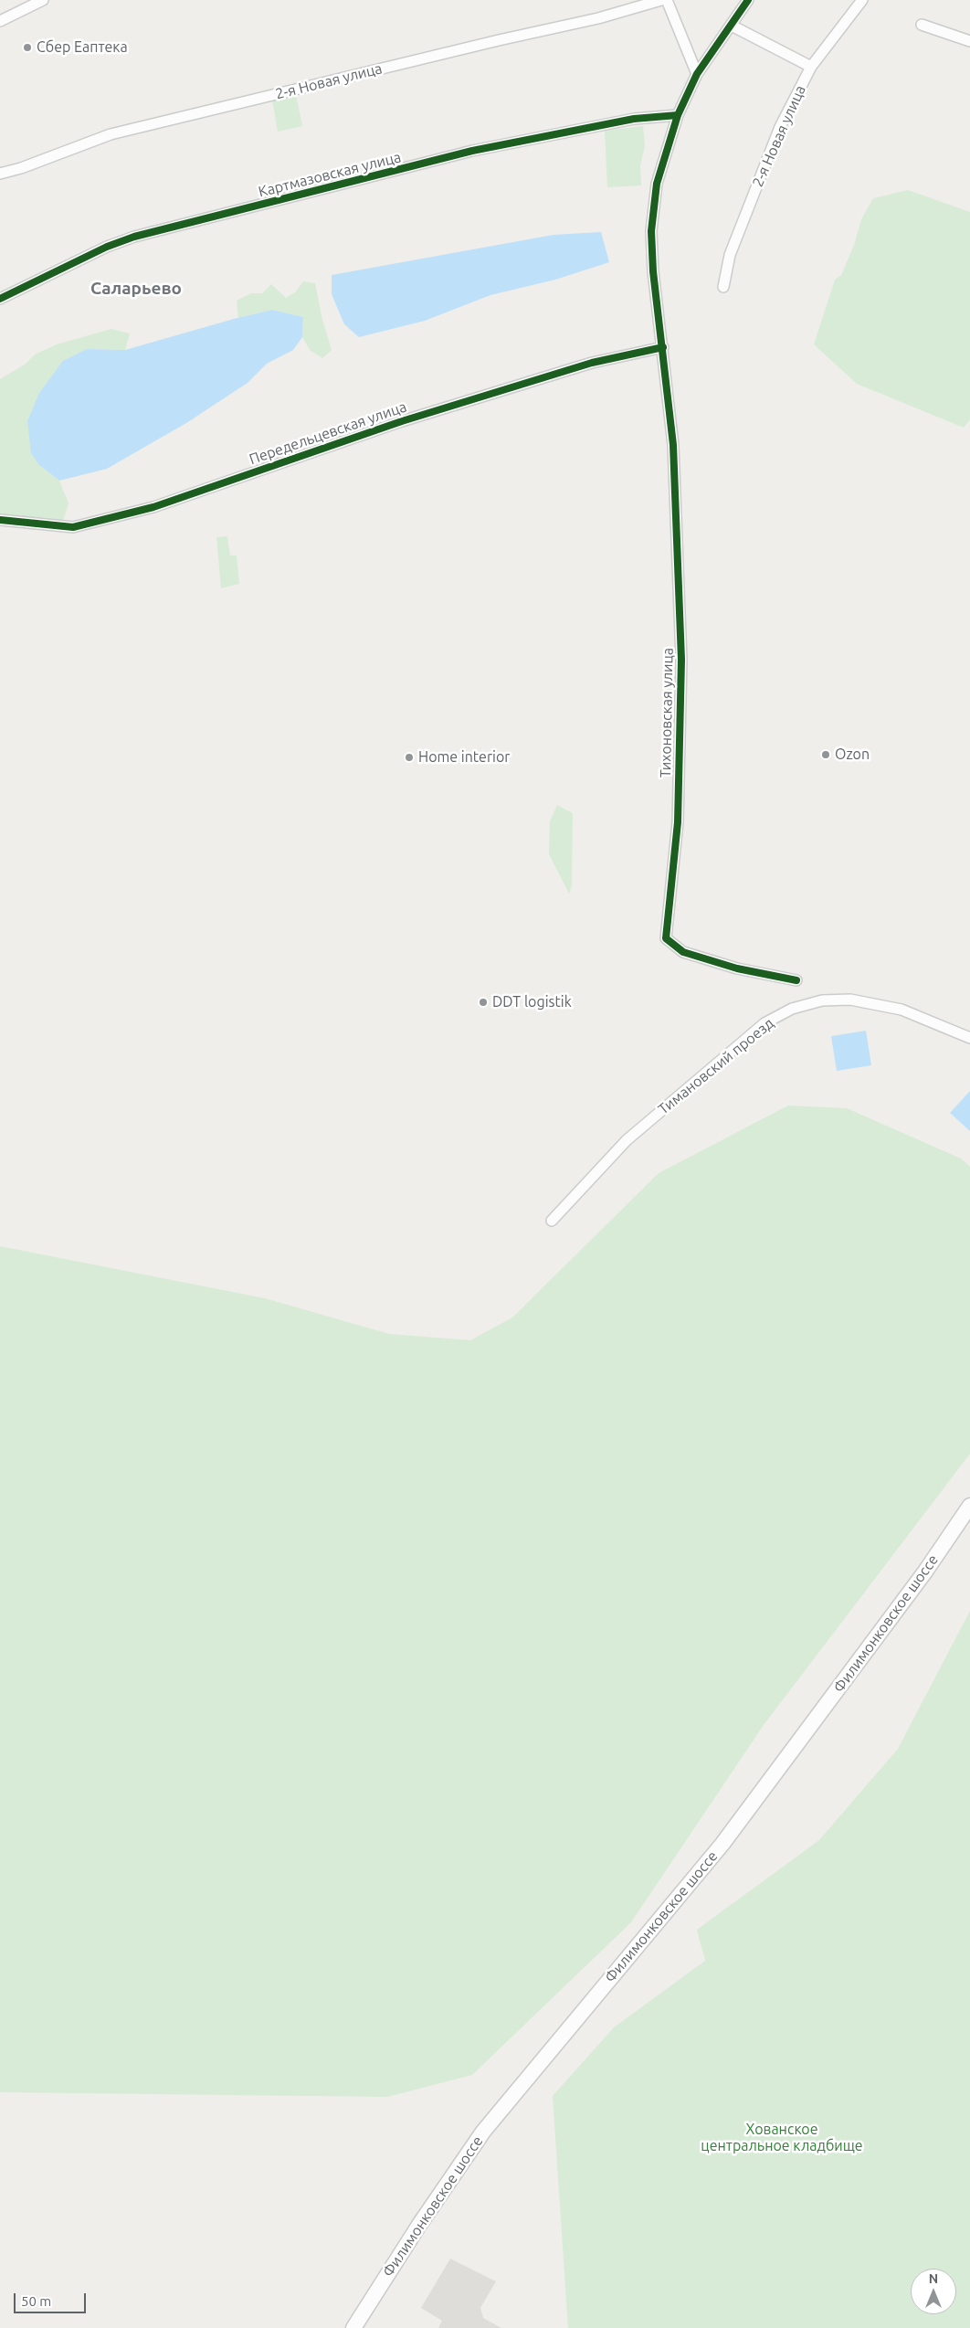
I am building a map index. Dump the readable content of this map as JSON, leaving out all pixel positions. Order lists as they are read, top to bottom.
{
  "streets": {
    "main road": ["Филимонковское шоссе"],
    "street": [
      "2-я Новая улица",
      "Картмазовская улица",
      "Передельцевская улица",
      "Тихоновская улица",
      "Тимановский проезд"
    ]
  },
  "crossings": [
    ["Передельцевская улица", "Тихоновская улица"]
  ],
  "districts": ["Саларьево"],
  "parks": ["Хованское центральное кладбище"],
  "places": [
    "Сбер Еаптека",
    "Ozon",
    "Home interior",
    "DDT logistik"
  ],
  "scale_bar": "50 m",
  "north": "top"
}
